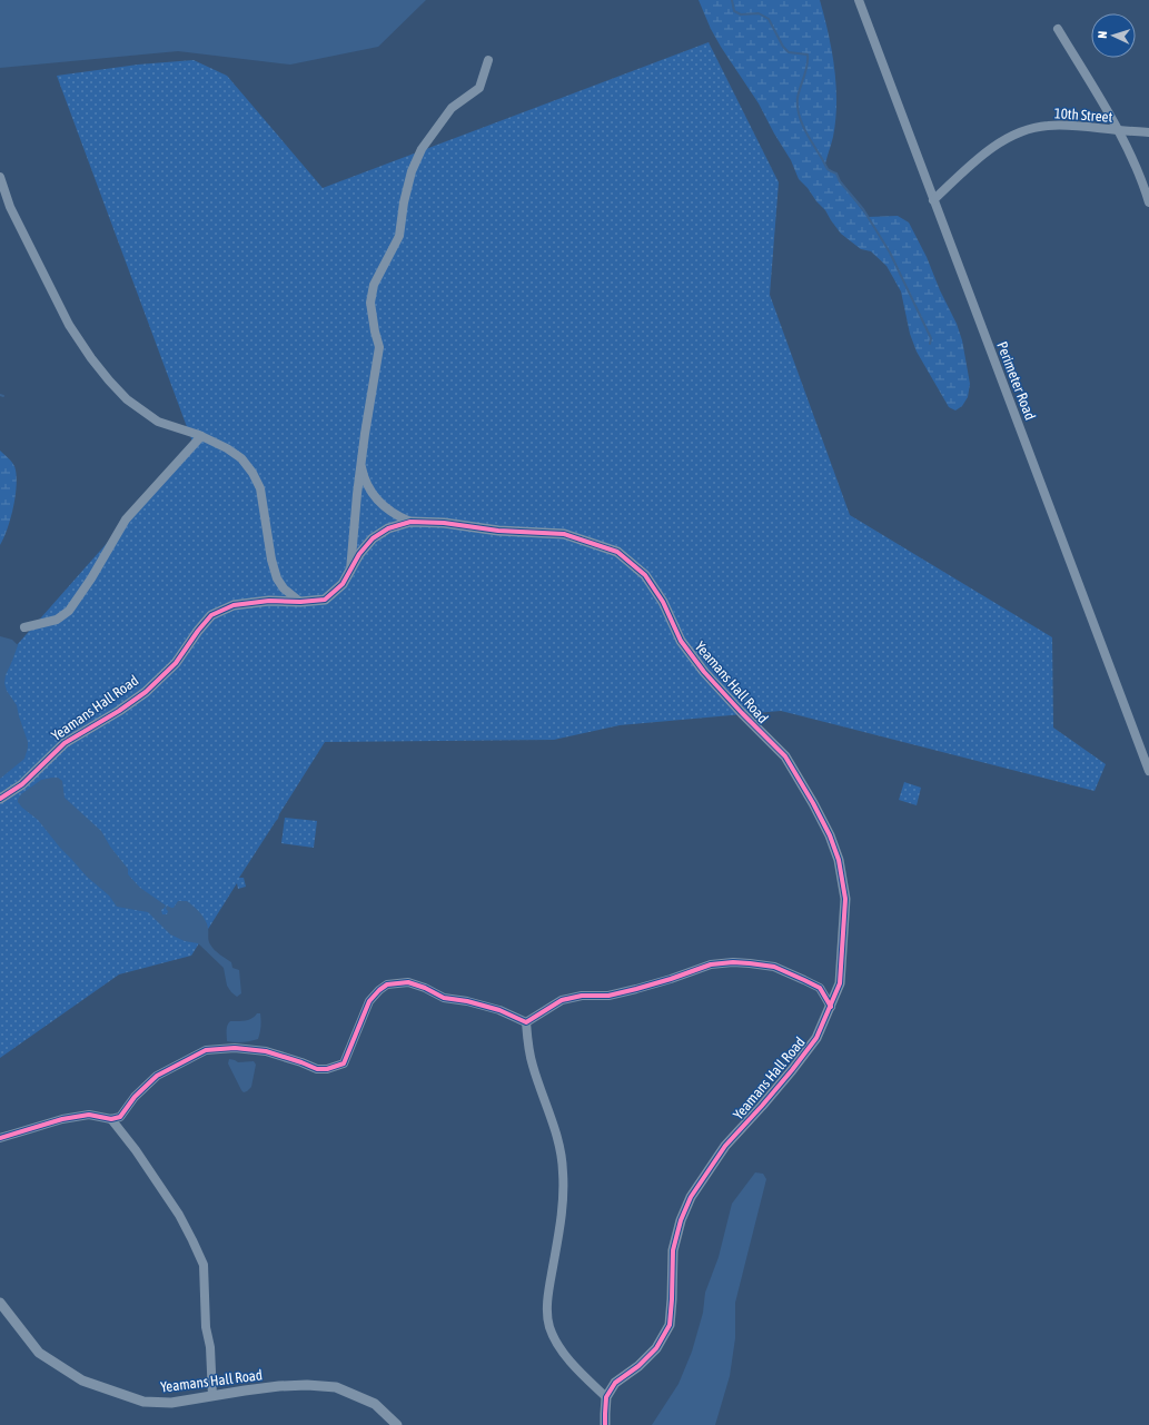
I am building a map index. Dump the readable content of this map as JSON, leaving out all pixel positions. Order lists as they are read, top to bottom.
{
  "streets": {
    "street": ["10th Street", "Perimeter Road", "Yeamans Hall Road"]
  },
  "crossings": [
    ["10th Street", "Perimeter Road"]
  ],
  "north": "left"
}
